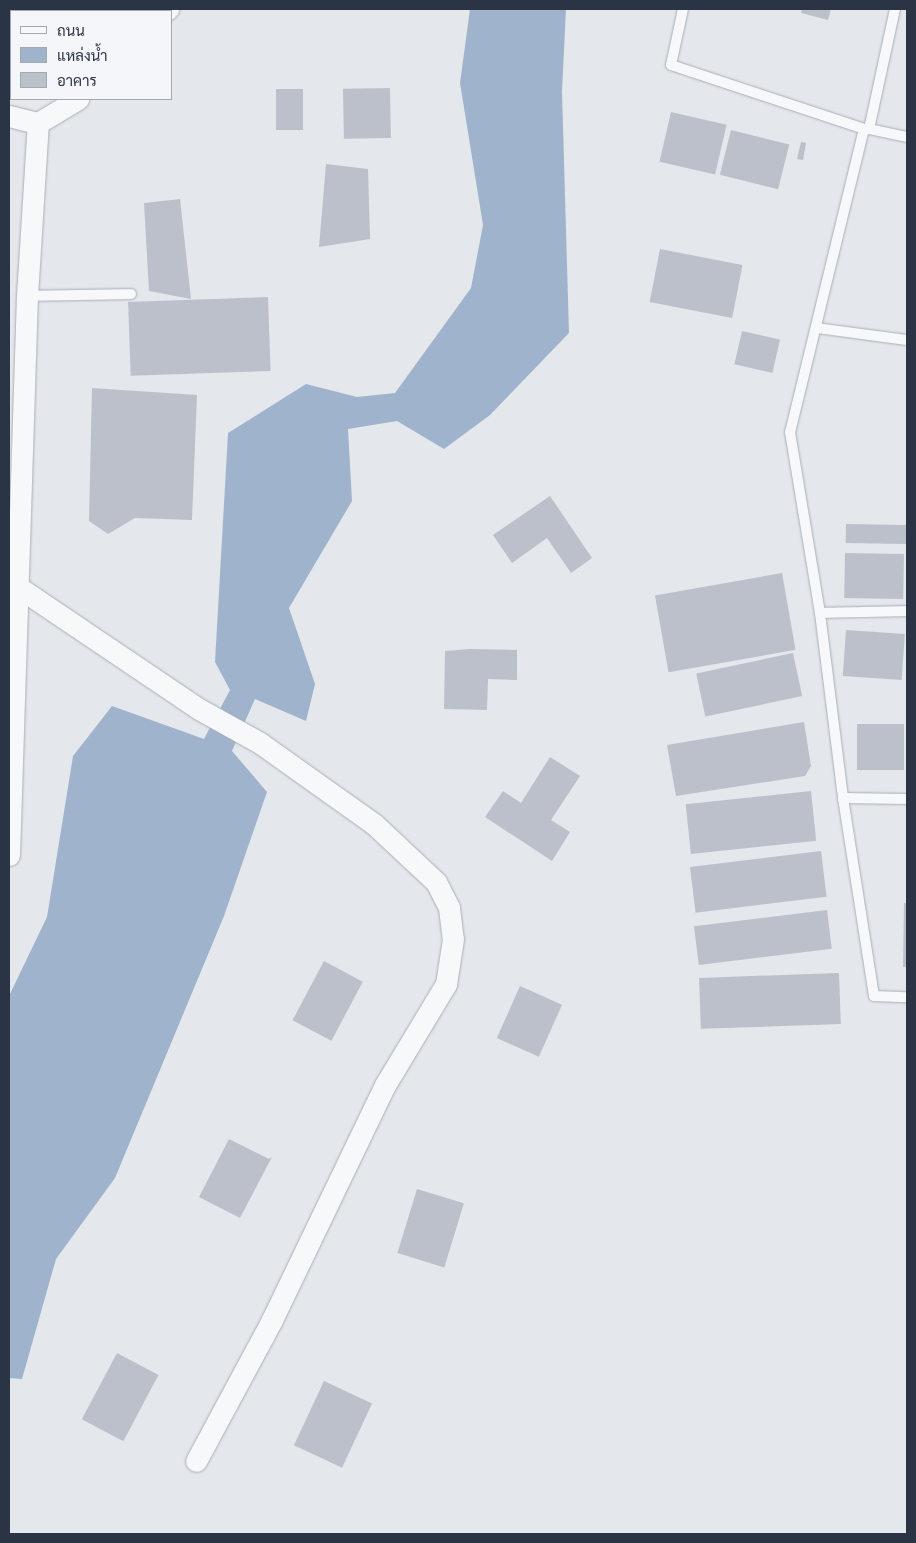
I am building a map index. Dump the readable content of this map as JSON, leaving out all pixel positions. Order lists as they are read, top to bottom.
{
  "legend": ["ถนน", "แหล่งน้ำ", "อาคาร"]
}
